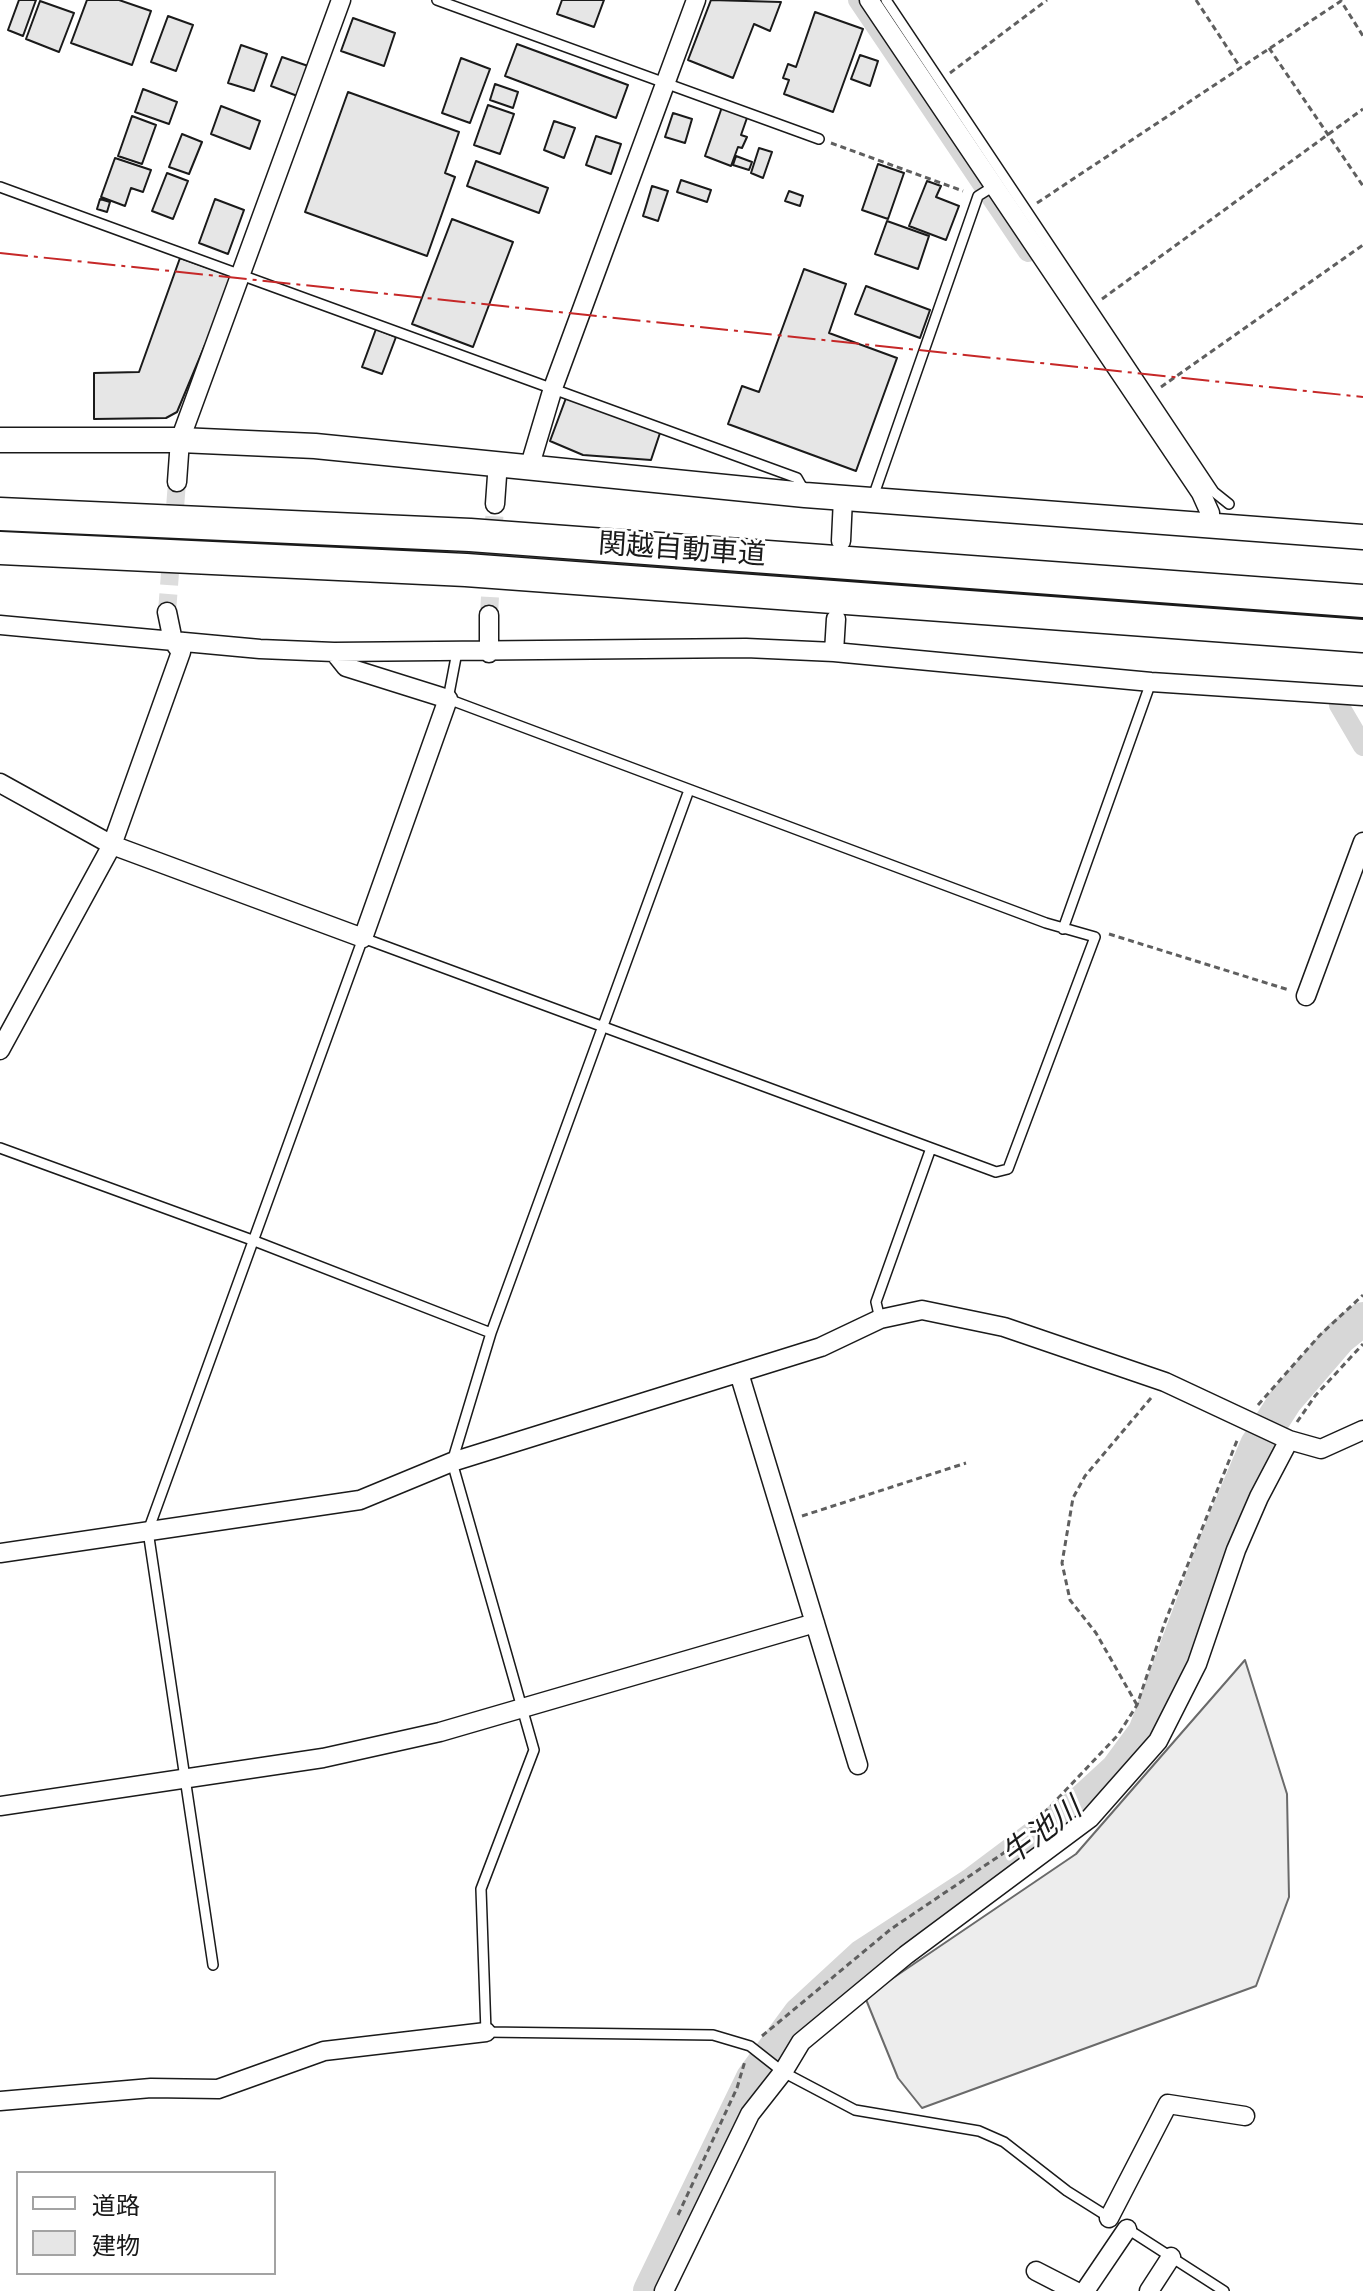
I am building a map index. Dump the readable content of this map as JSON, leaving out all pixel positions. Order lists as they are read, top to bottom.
{
  "streets": {
    "highway": ["関越自動車道"]
  },
  "water": ["牛池川"],
  "legend": ["道路", "建物"]
}
